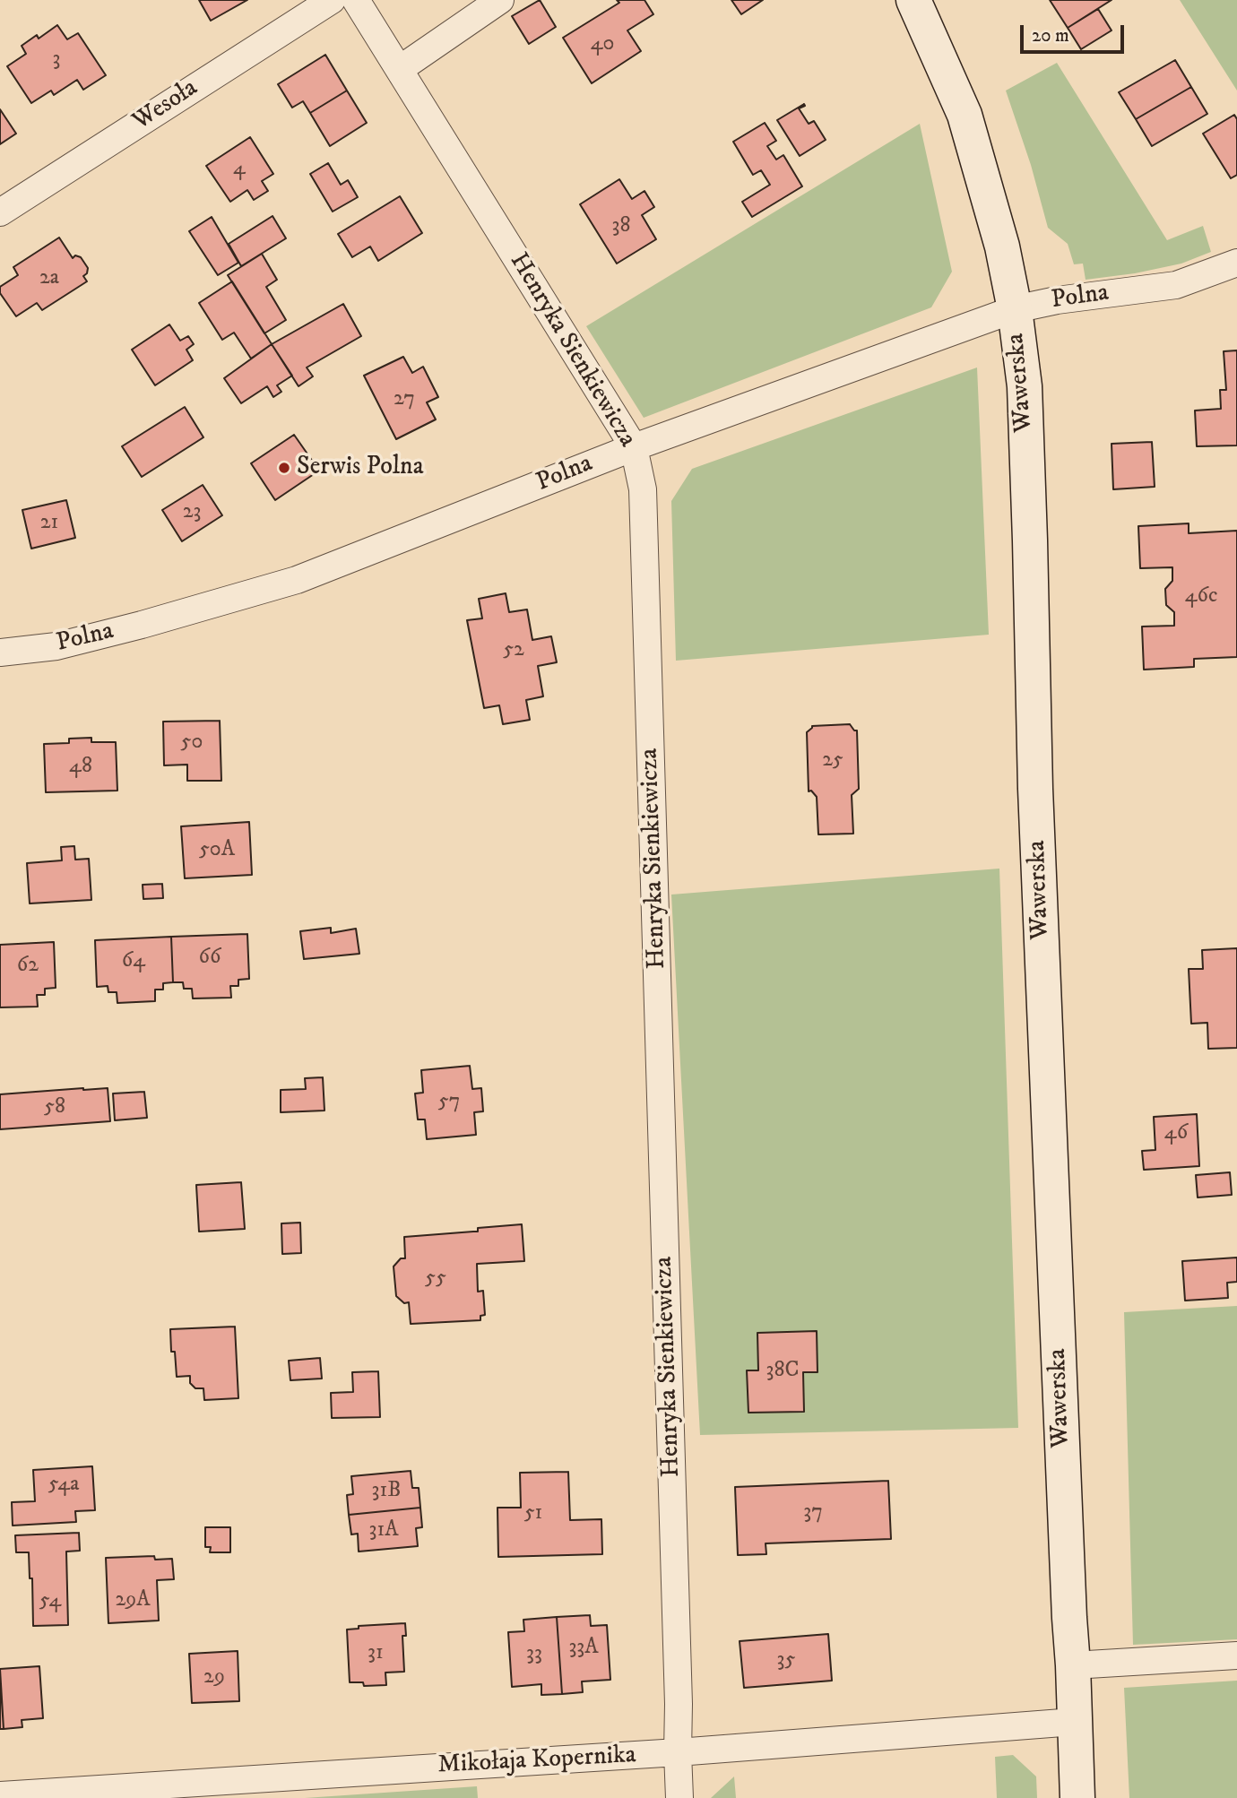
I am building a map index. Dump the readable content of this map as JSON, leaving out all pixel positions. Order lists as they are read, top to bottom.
{
  "streets": {
    "street": [
      "Wesoła",
      "Polna",
      "Henryka Sienkiewicza",
      "Wawerska",
      "Mikołaja Kopernika"
    ]
  },
  "crossings": [
    ["Polna", "Henryka Sienkiewicza"],
    ["Polna", "Wawerska"],
    ["Henryka Sienkiewicza", "Mikołaja Kopernika"],
    ["Wawerska", "Mikołaja Kopernika"]
  ],
  "places": ["Serwis Polna"],
  "house_numbers": [
    "40",
    "3",
    "4",
    "38",
    "2a",
    "27",
    "23",
    "21",
    "46c",
    "52",
    "50",
    "25",
    "48",
    "50A",
    "66",
    "64",
    "62",
    "57",
    "58",
    "46",
    "55",
    "38C",
    "54a",
    "31B",
    "37",
    "51",
    "31A",
    "29A",
    "54",
    "33A",
    "31",
    "33",
    "35",
    "29"
  ],
  "scale_bar": "20 m"
}
